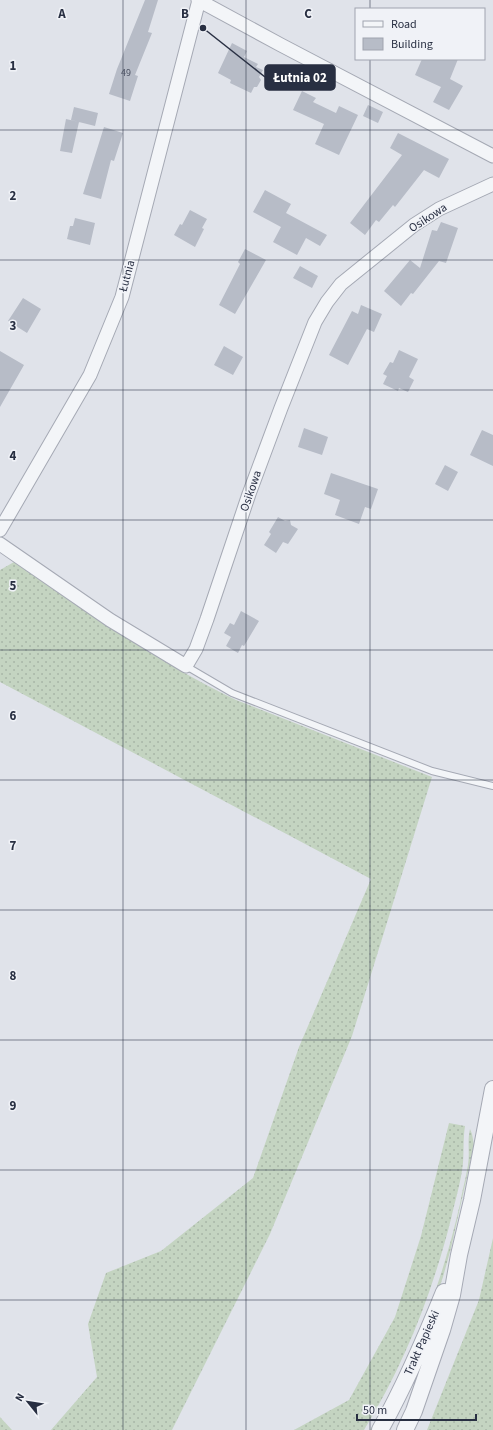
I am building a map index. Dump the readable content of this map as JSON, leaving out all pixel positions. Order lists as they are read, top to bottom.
{
  "streets": {
    "street": ["Osikowa", "Łutnia", "Trakt Papieski"]
  },
  "places": ["Łutnia 02"],
  "house_numbers": ["49"],
  "legend": ["Road", "Building"],
  "scale_bar": "50 m",
  "north": "top left",
  "grid": {
    "columns": ["A", "B", "C"],
    "rows": [
      "1",
      "2",
      "3",
      "4",
      "5",
      "6",
      "7",
      "8",
      "9"
    ]
  }
}
